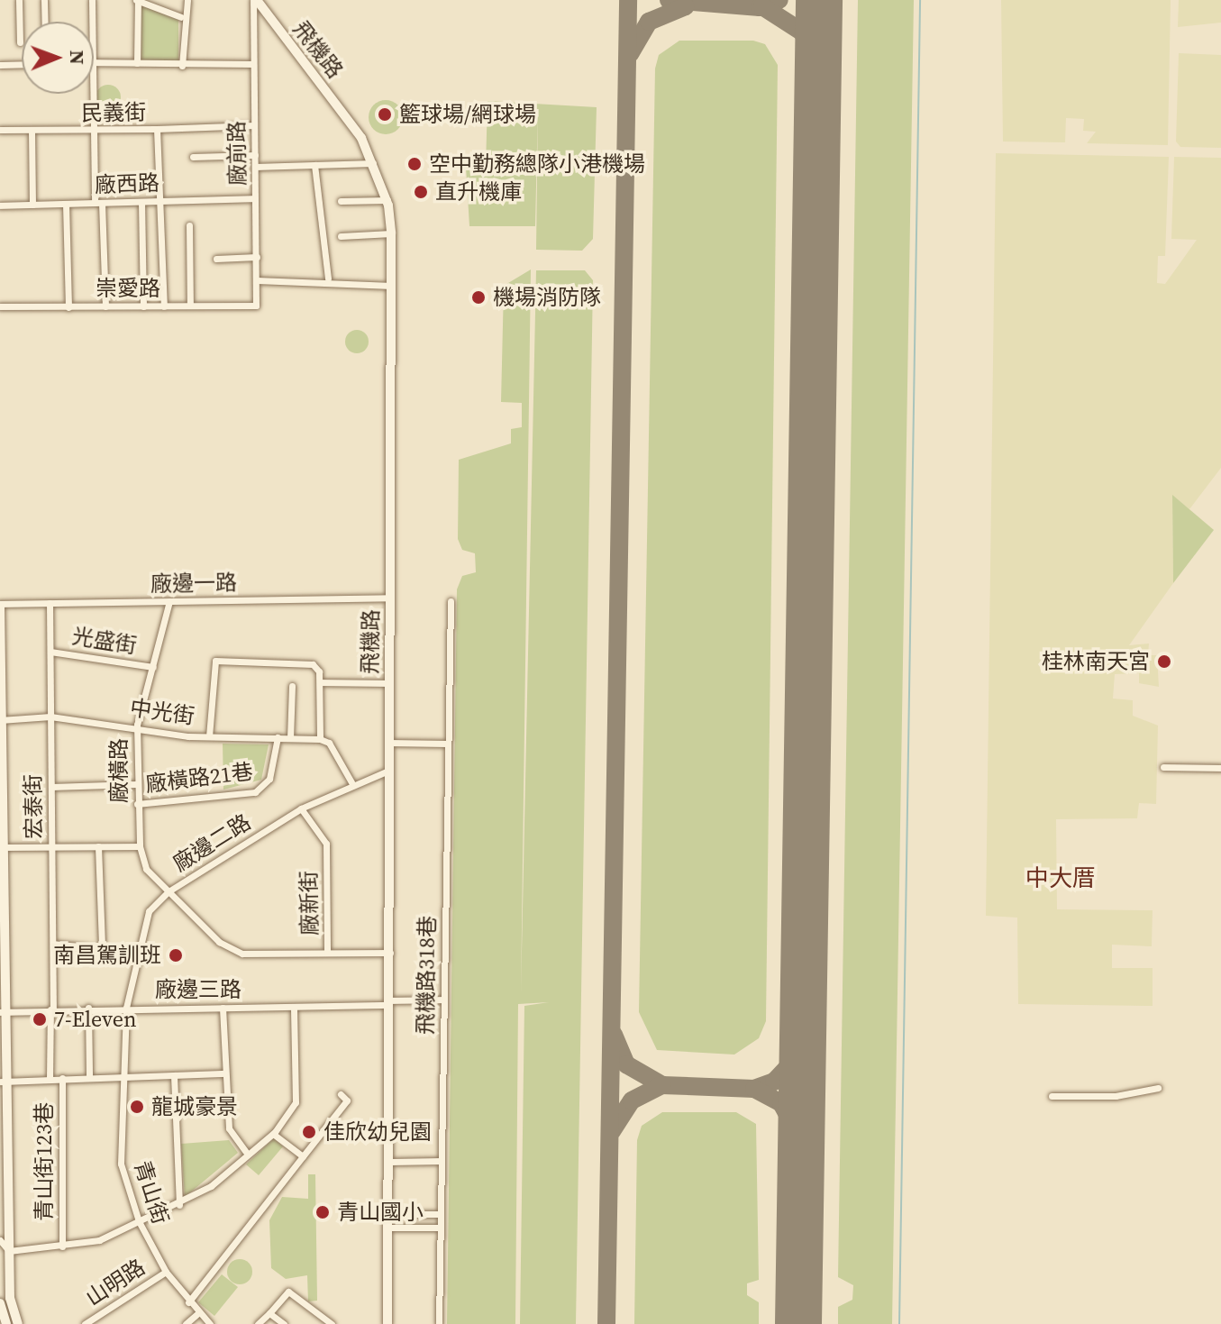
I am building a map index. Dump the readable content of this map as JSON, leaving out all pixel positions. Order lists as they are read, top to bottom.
{
  "streets": {
    "street": [
      "飛機路",
      "民義街",
      "廠前路",
      "廠西路",
      "崇愛路",
      "廠邊一路",
      "光盛街",
      "中光街",
      "廠橫路",
      "廠橫路21巷",
      "宏泰街",
      "廠邊二路",
      "廠新街",
      "飛機路318巷",
      "廠邊三路",
      "青山街123巷",
      "青山街",
      "山明路"
    ]
  },
  "crossings": [
    ["飛機路", "廠前路"],
    ["飛機路", "廠邊一路"],
    ["飛機路", "廠邊二路"],
    ["飛機路", "廠邊三路"],
    ["民義街", "廠西路"],
    ["民義街", "崇愛路"],
    ["廠前路", "廠西路"],
    ["廠前路", "崇愛路"],
    ["廠邊一路", "廠橫路"],
    ["廠邊一路", "宏泰街"],
    ["光盛街", "廠橫路"],
    ["光盛街", "宏泰街"],
    ["中光街", "廠橫路"],
    ["中光街", "廠橫路21巷"],
    ["中光街", "宏泰街"],
    ["廠橫路", "廠橫路21巷"],
    ["廠橫路", "廠邊二路"],
    ["廠橫路", "廠新街"],
    ["宏泰街", "廠邊三路"],
    ["宏泰街", "青山街123巷"],
    ["廠邊二路", "廠新街"],
    ["廠邊二路", "廠邊三路"],
    ["廠邊二路", "青山街"],
    ["飛機路318巷", "廠邊三路"],
    ["廠邊三路", "青山街"],
    ["青山街123巷", "青山街"],
    ["青山街", "山明路"]
  ],
  "districts": ["中大厝"],
  "places": [
    "籃球場/網球場",
    "空中勤務總隊小港機場",
    "直升機庫",
    "機場消防隊",
    "桂林南天宮",
    "南昌駕訓班",
    "7-Eleven",
    "龍城豪景",
    "佳欣幼兒園",
    "青山國小"
  ],
  "north": "right"
}
